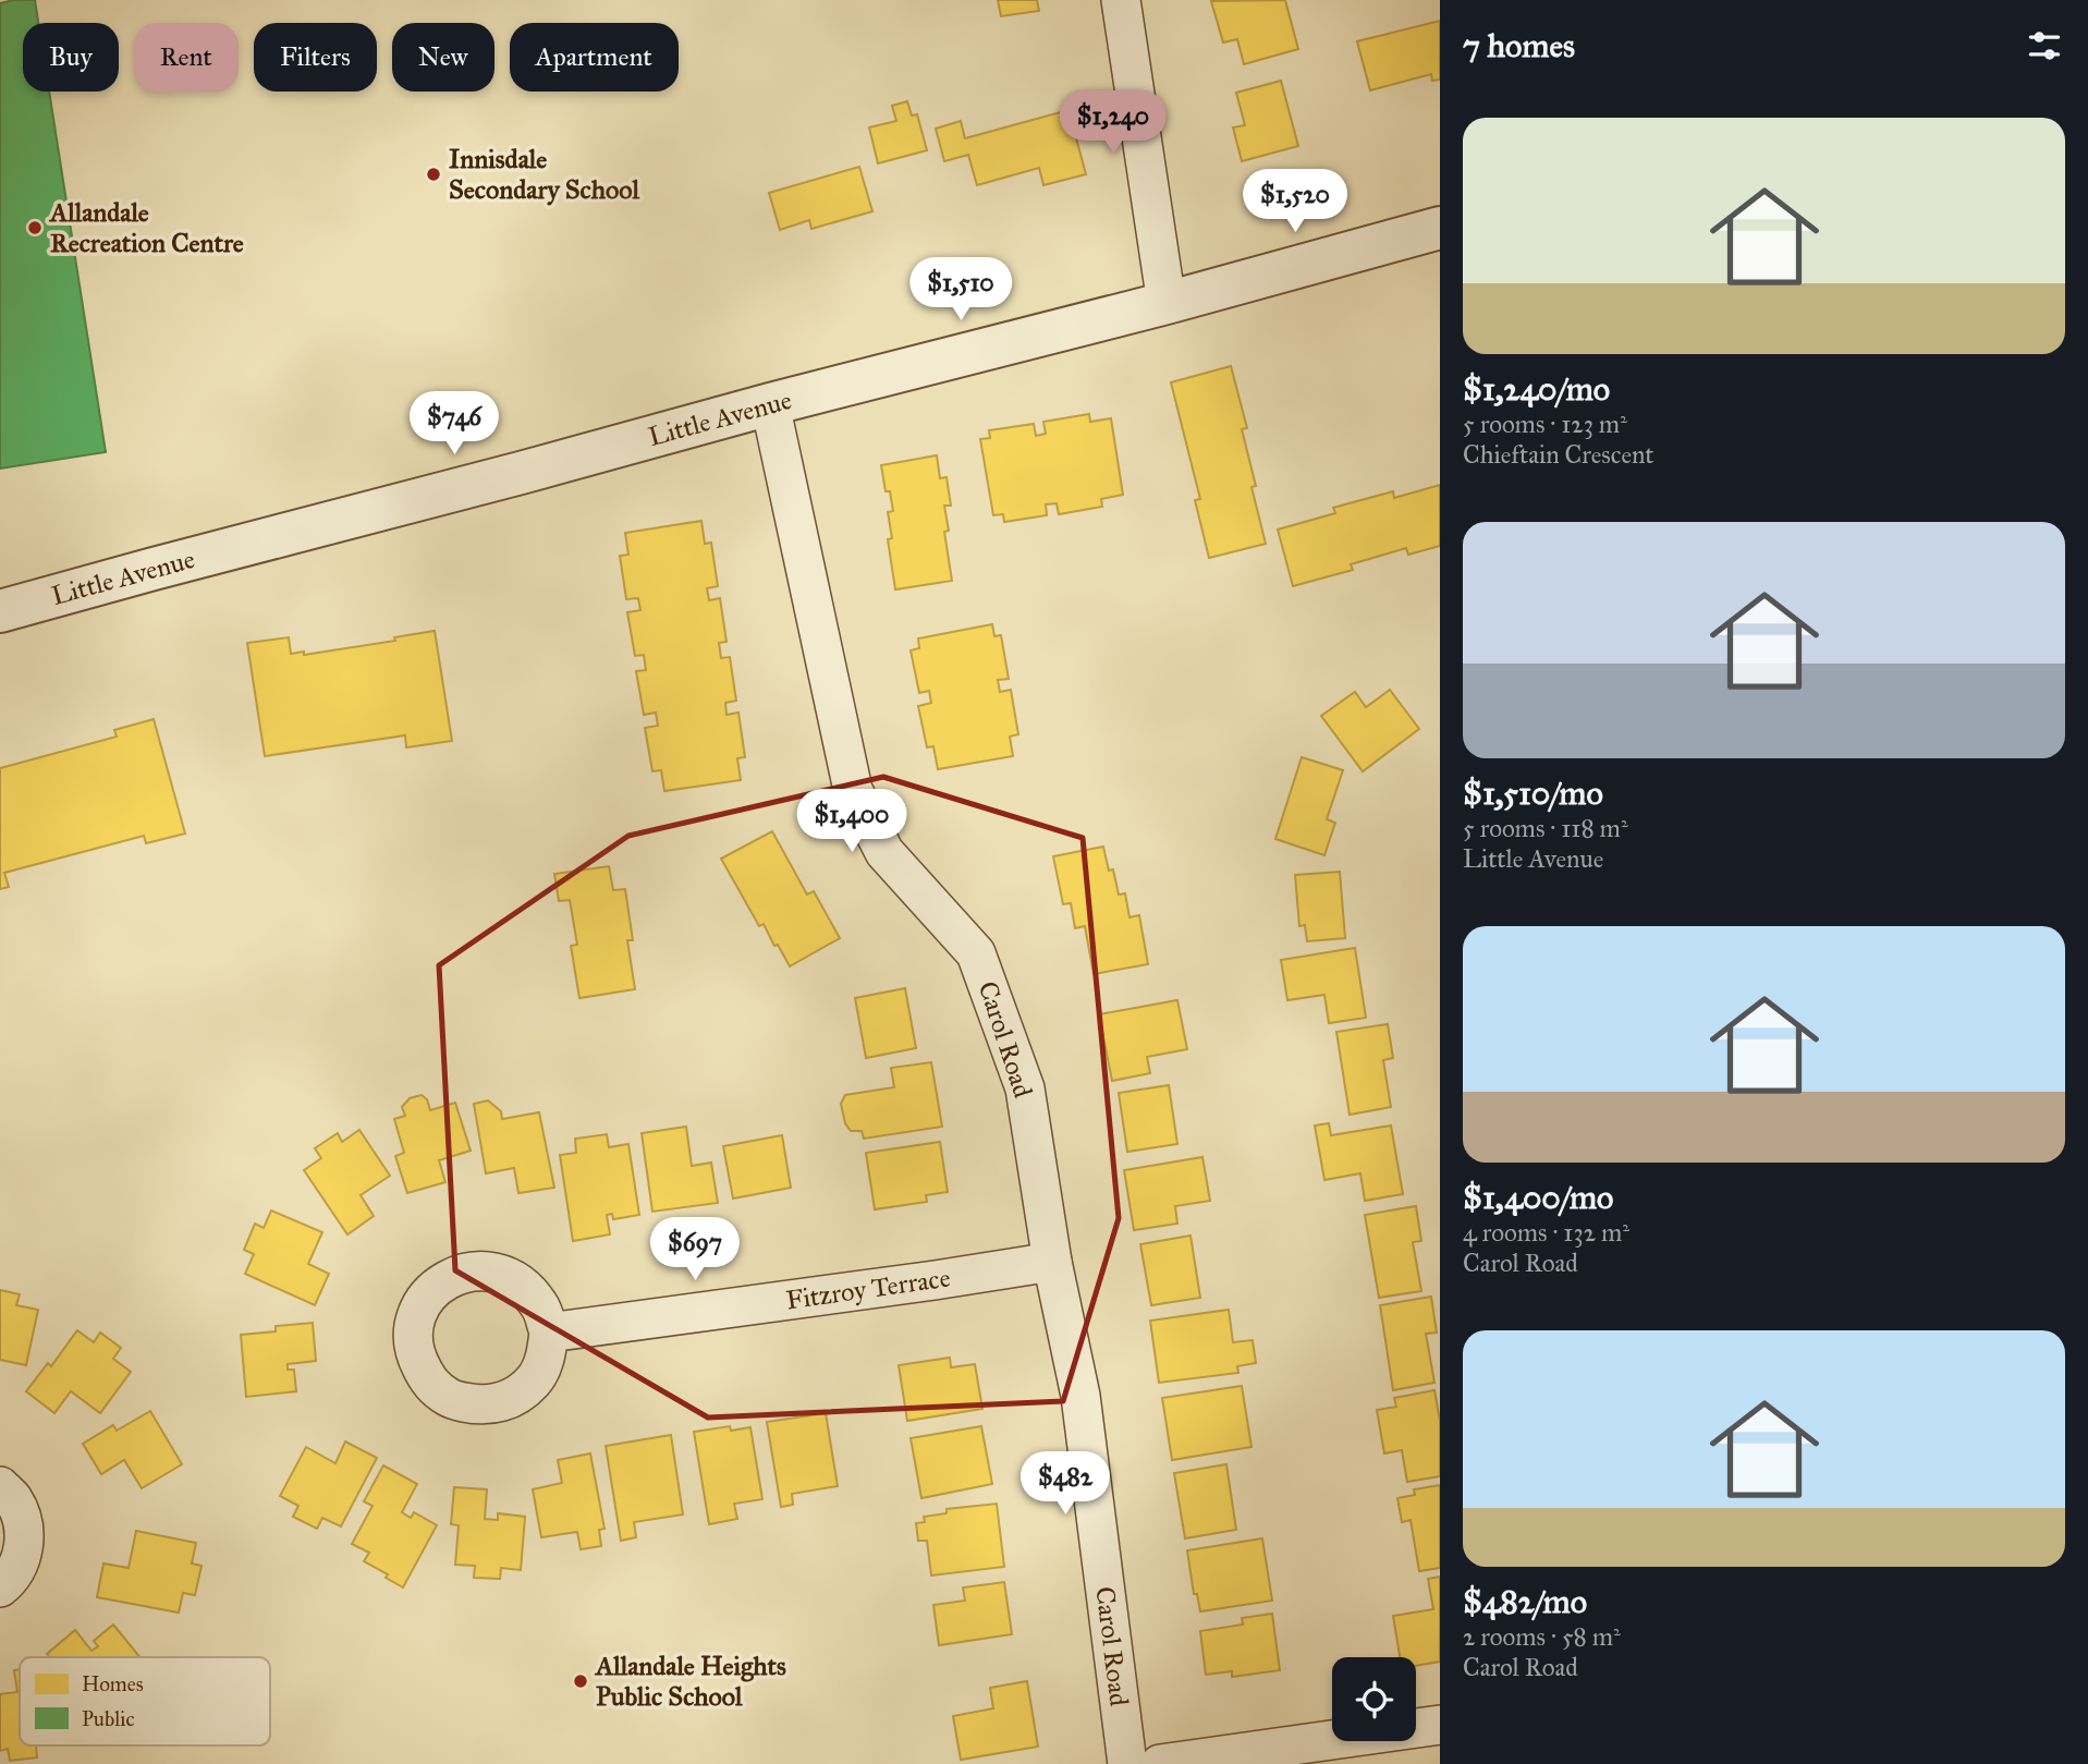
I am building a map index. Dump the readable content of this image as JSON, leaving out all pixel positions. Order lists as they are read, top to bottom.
{
  "streets": {
    "street": ["Little Avenue", "Carol Road", "Fitzroy Terrace"]
  },
  "crossings": [
    ["Little Avenue", "Carol Road"],
    ["Carol Road", "Fitzroy Terrace"]
  ],
  "places": ["Innisdale Secondary School", "Allandale Recreation Centre", "Allandale Heights Public School"],
  "legend": ["Homes", "Public"],
  "page": {
    "heading": "7 homes",
    "chip": [
      "Buy",
      "Rent",
      "Filters",
      "New",
      "Apartment"
    ],
    "price": [
      "$1,240",
      "$1,520",
      "$1,510",
      "$746",
      "$1,400",
      "$697",
      "$482"
    ],
    "list": [
      {
        "name": "$1,240/mo",
        "note": "5 rooms · 123 m² · Chieftain Crescent"
      },
      {
        "name": "$1,510/mo",
        "note": "5 rooms · 118 m² · Little Avenue"
      },
      {
        "name": "$1,400/mo",
        "note": "4 rooms · 132 m² · Carol Road"
      },
      {
        "name": "$482/mo",
        "note": "2 rooms · 58 m² · Carol Road"
      }
    ]
  }
}
